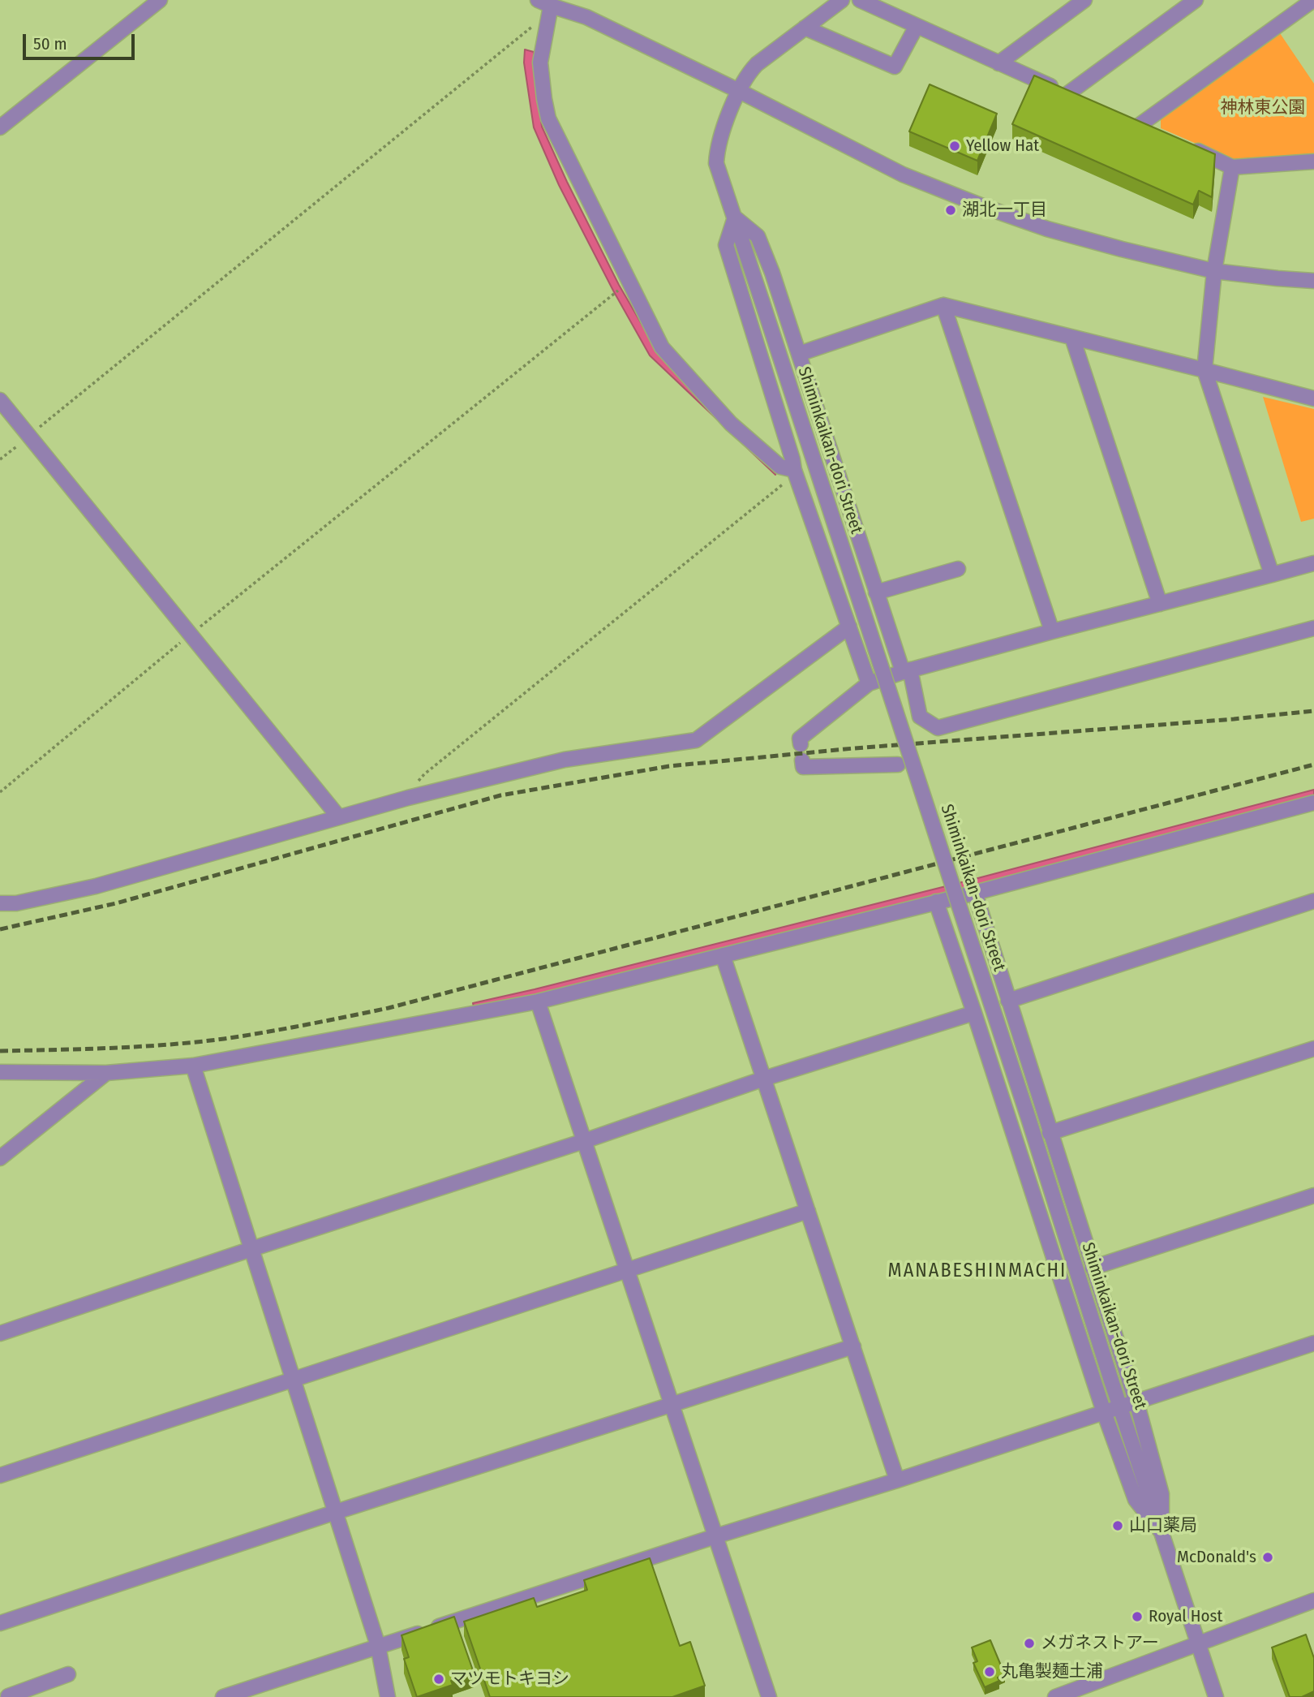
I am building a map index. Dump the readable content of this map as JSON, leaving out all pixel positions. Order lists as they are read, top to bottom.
{
  "streets": {
    "street": ["Shiminkaikan-dori Street"]
  },
  "districts": ["MANABESHINMACHI"],
  "parks": ["神林東公園"],
  "places": [
    "Yellow Hat",
    "湖北一丁目",
    "山口薬局",
    "McDonald's",
    "Royal Host",
    "メガネストアー",
    "丸亀製麺土浦",
    "マツモトキヨシ"
  ],
  "scale_bar": "50 m"
}
